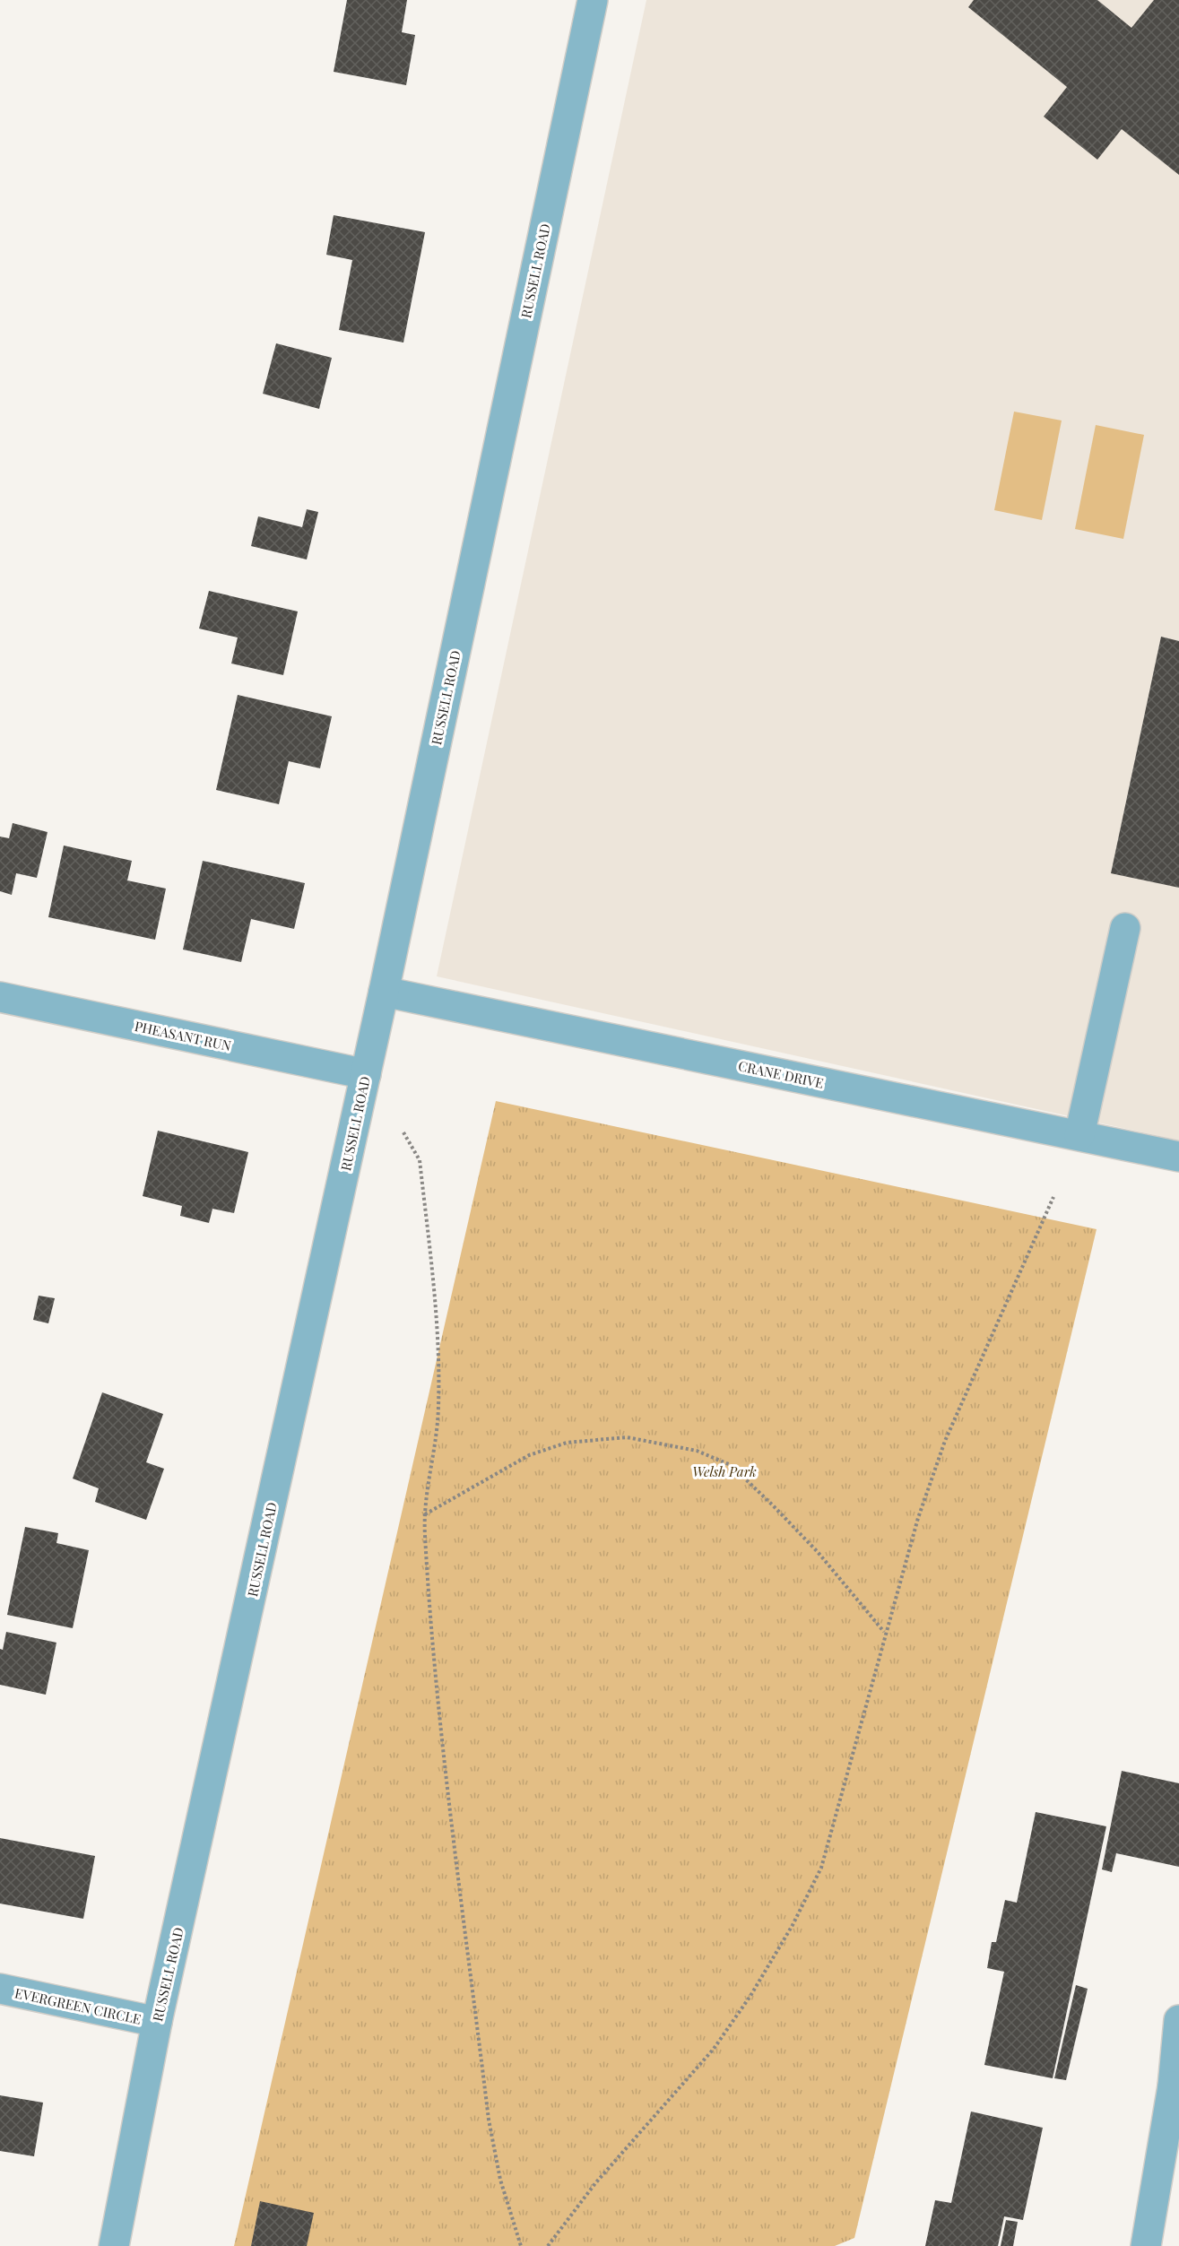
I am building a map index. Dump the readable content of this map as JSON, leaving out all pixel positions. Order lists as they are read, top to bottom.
{
  "streets": {
    "street": [
      "RUSSELL ROAD",
      "PHEASANT RUN",
      "CRANE DRIVE",
      "EVERGREEN CIRCLE"
    ]
  },
  "crossings": [
    ["RUSSELL ROAD", "PHEASANT RUN"],
    ["RUSSELL ROAD", "CRANE DRIVE"],
    ["RUSSELL ROAD", "EVERGREEN CIRCLE"]
  ],
  "parks": ["Welsh Park"]
}
